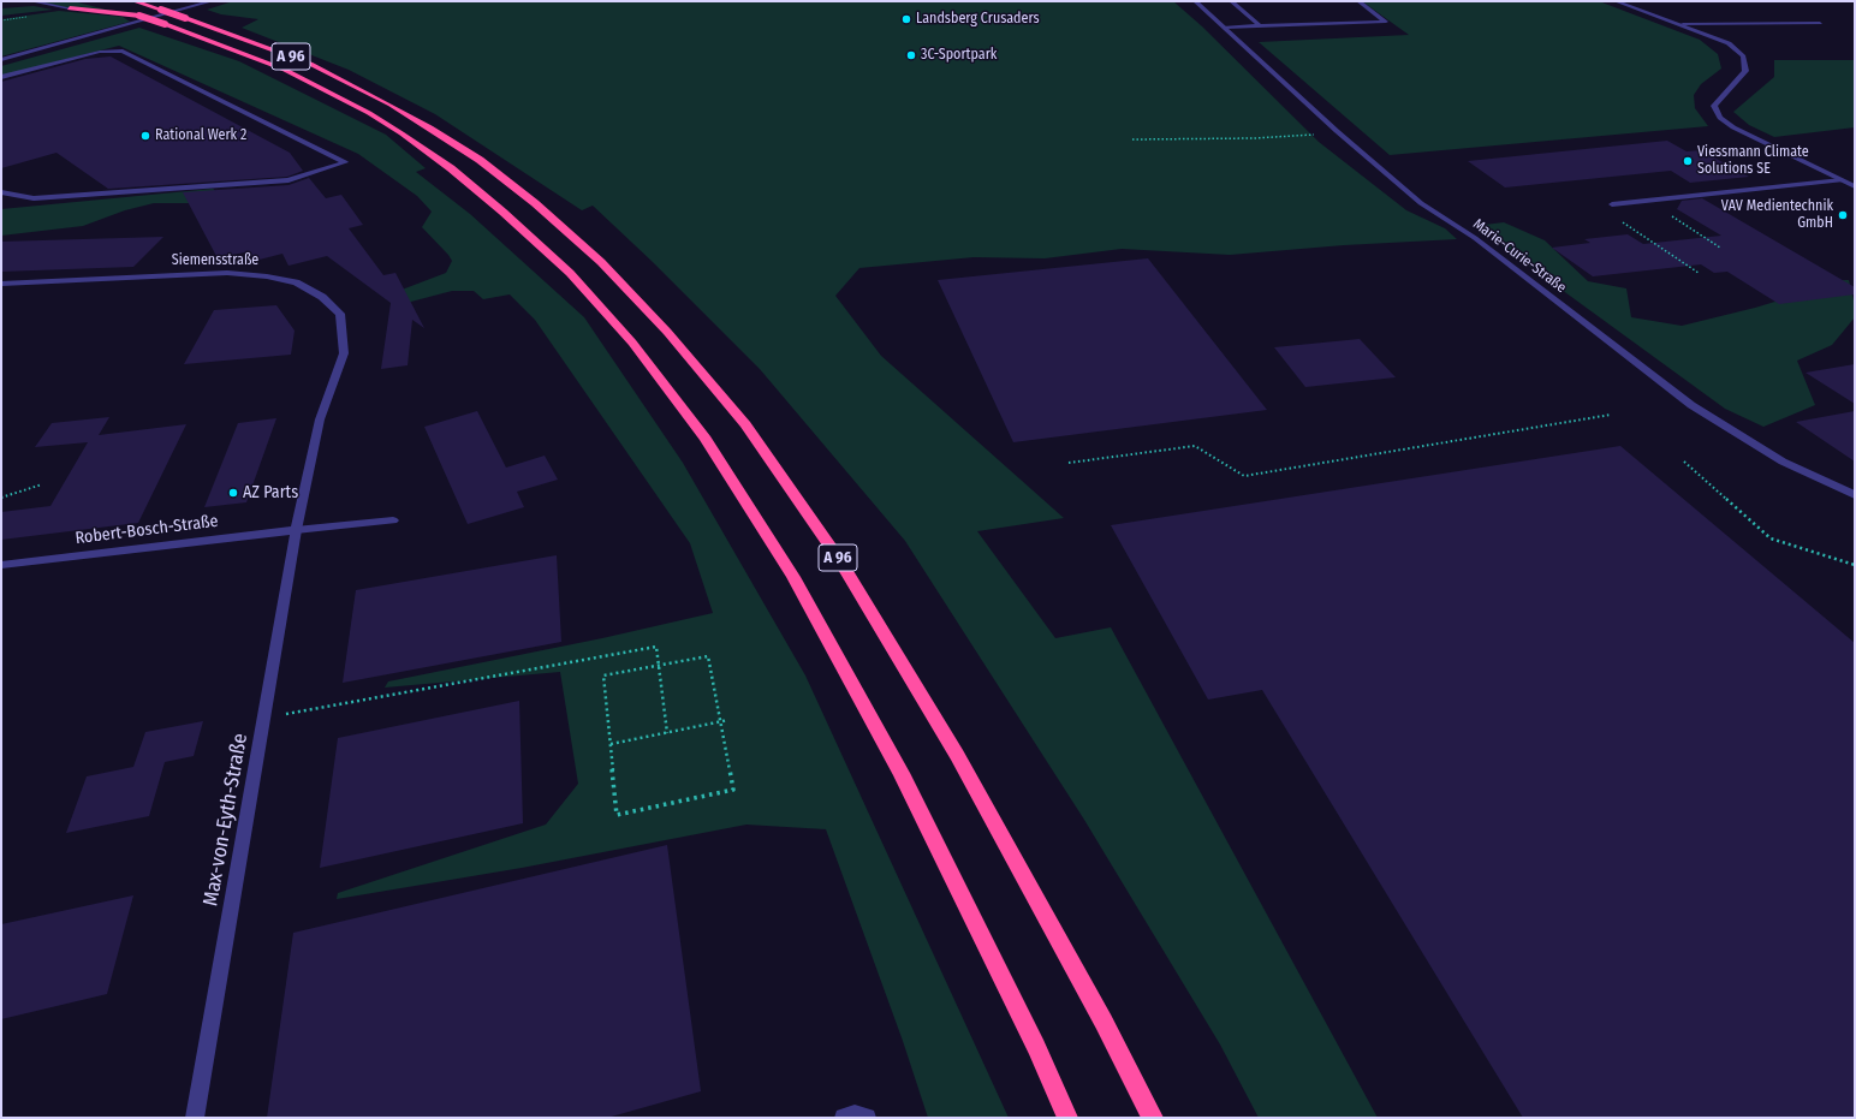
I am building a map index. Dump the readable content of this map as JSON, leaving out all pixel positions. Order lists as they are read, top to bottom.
{
  "streets": {
    "highway": ["A 96"],
    "street": [
      "Marie-Curie-Straße",
      "Siemensstraße",
      "Robert-Bosch-Straße",
      "Max-von-Eyth-Straße"
    ]
  },
  "crossings": [
    ["Siemensstraße", "Robert-Bosch-Straße"],
    ["Siemensstraße", "Max-von-Eyth-Straße"],
    ["Robert-Bosch-Straße", "Max-von-Eyth-Straße"]
  ],
  "places": [
    "Landsberg Crusaders",
    "3C-Sportpark",
    "Rational Werk 2",
    "Viessmann Climate Solutions SE",
    "VAV Medientechnik GmbH",
    "AZ Parts"
  ]
}
